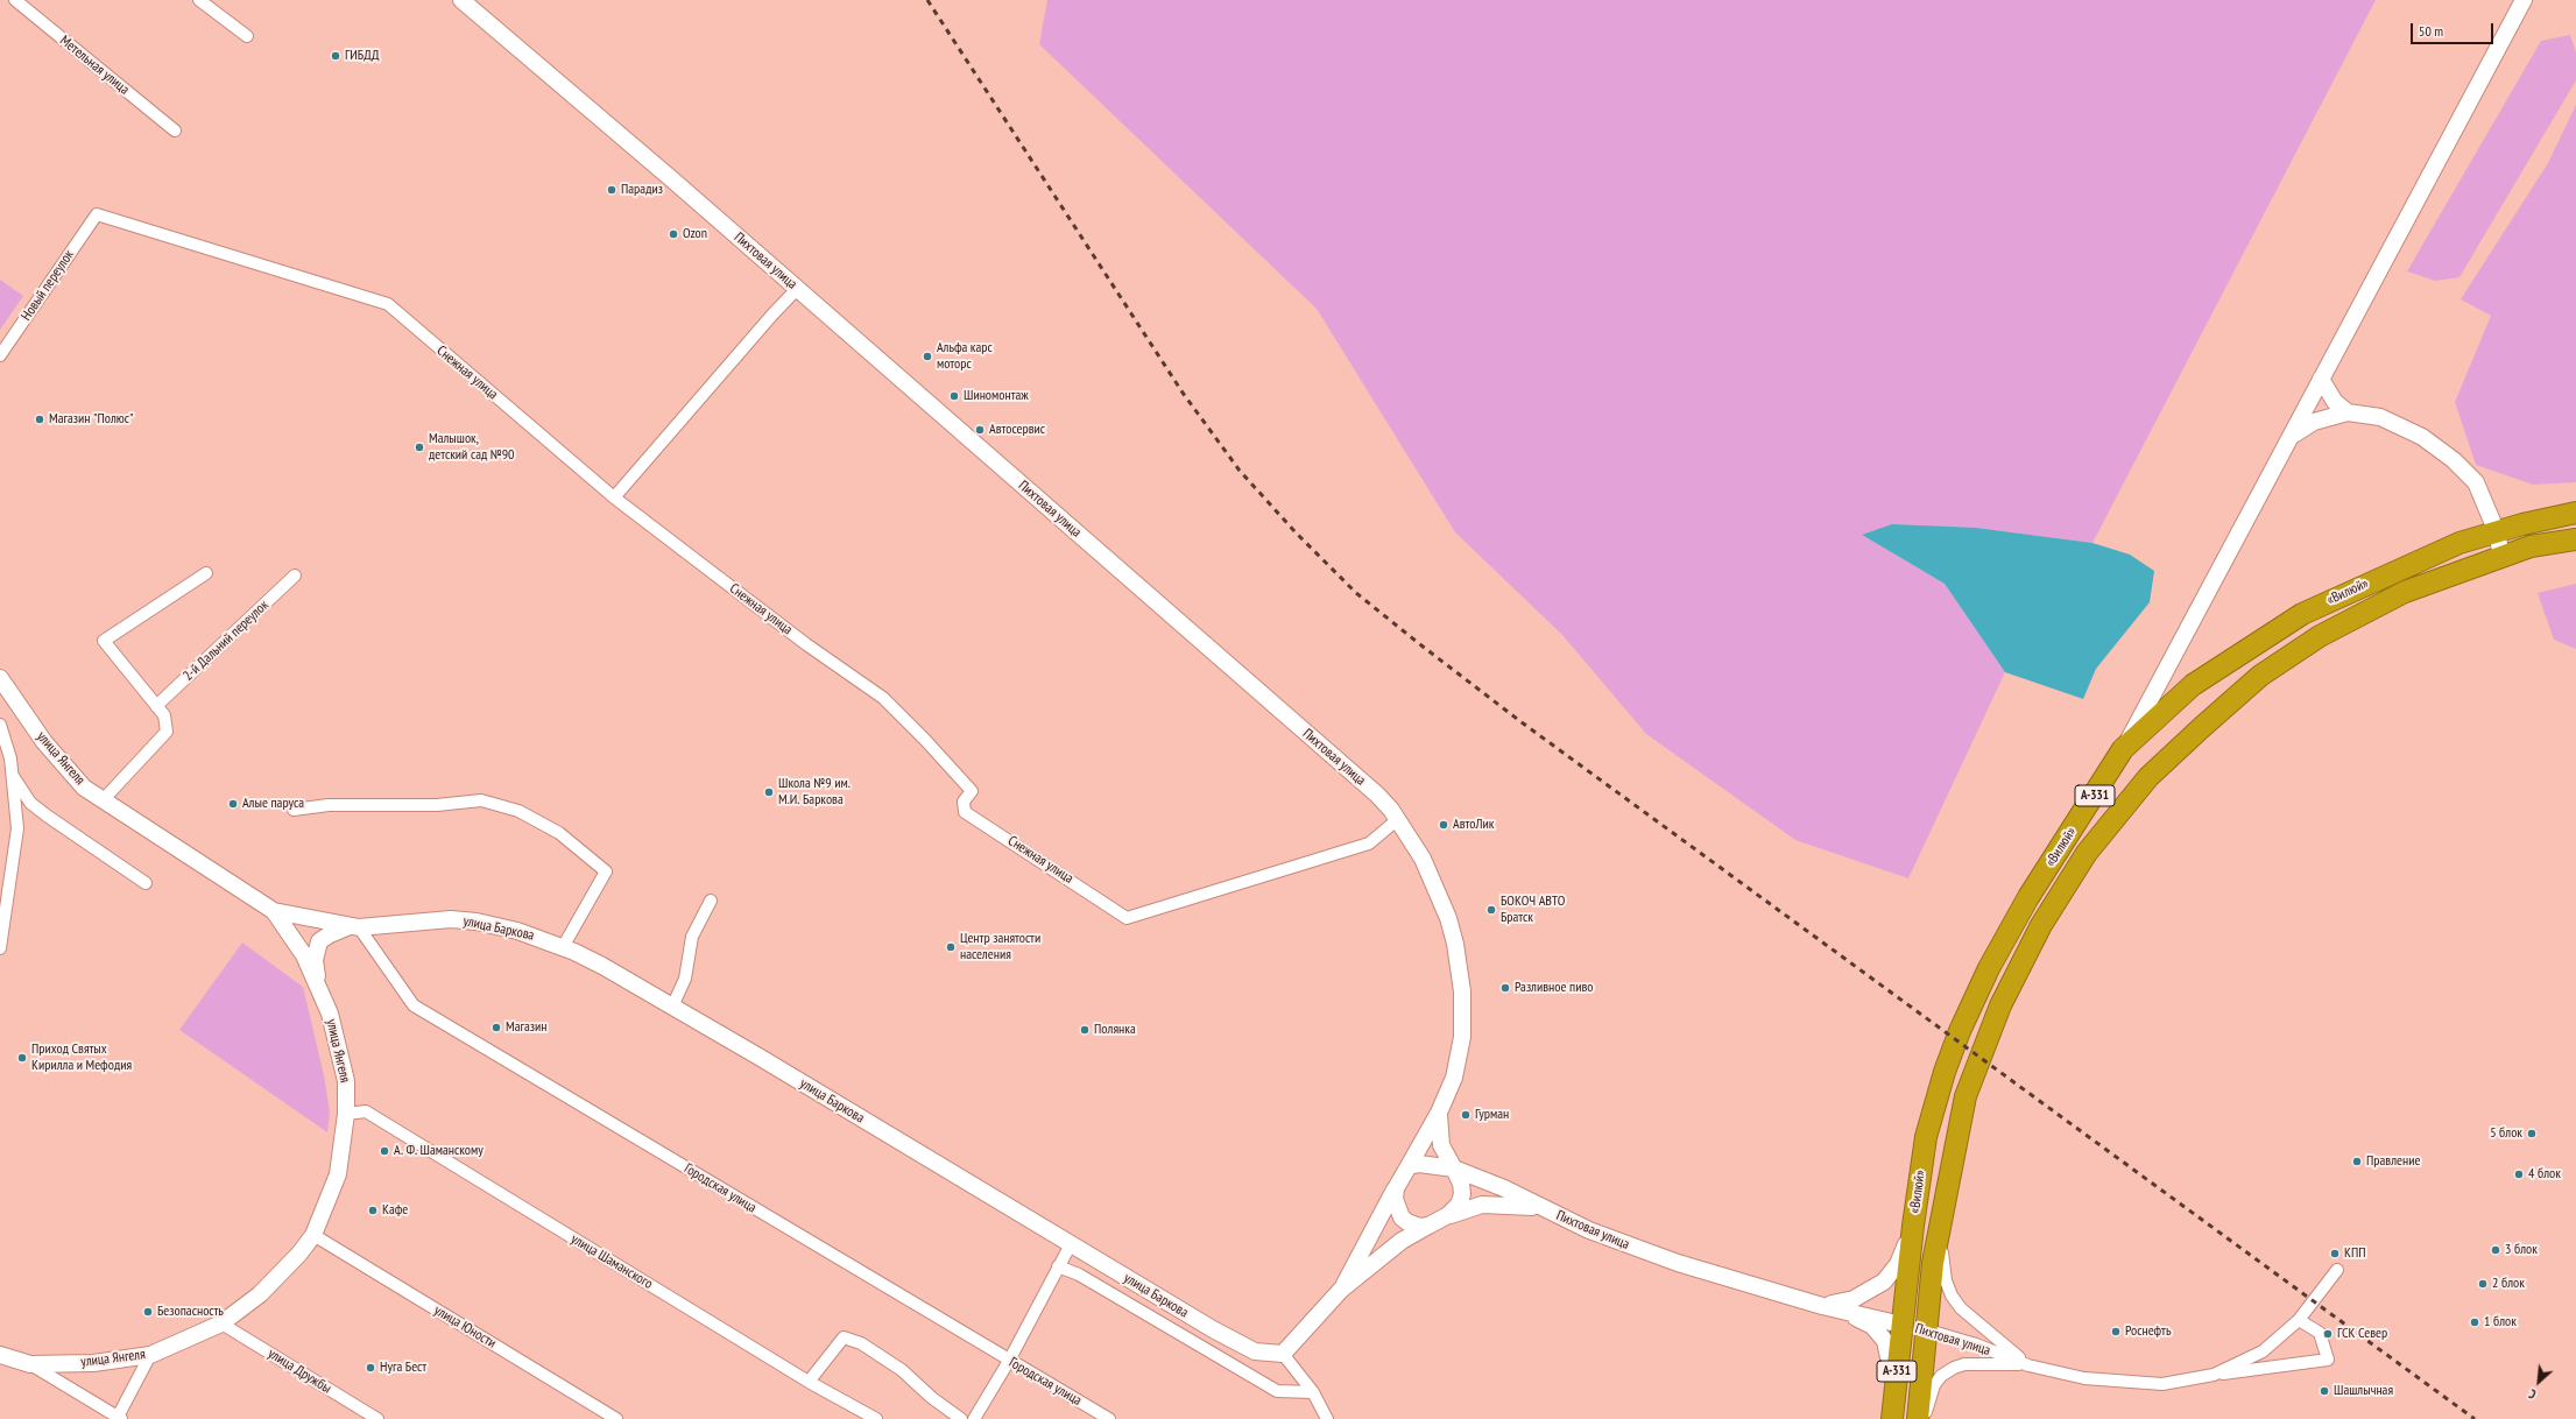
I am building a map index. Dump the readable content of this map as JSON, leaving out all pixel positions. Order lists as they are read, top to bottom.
{
  "streets": {
    "highway": ["Пихтовая улица", "«Вилюй»", "А-331"],
    "street": [
      "Метельная улица",
      "Новый переулок",
      "Снежная улица",
      "2-й Дальний переулок",
      "улица Янгеля",
      "улица Баркова",
      "Городская улица",
      "улица Шаманского",
      "улица Юности",
      "улица Дружбы"
    ]
  },
  "crossings": [
    ["Пихтовая улица", "Снежная улица"],
    ["Пихтовая улица", "«Вилюй»"],
    ["Новый переулок", "Снежная улица"],
    ["улица Янгеля", "улица Баркова"],
    ["улица Янгеля", "улица Шаманского"],
    ["улица Янгеля", "улица Юности"],
    ["улица Янгеля", "улица Дружбы"],
    ["улица Баркова", "Городская улица"]
  ],
  "places": [
    "ГИБДД",
    "Парадиз",
    "Ozon",
    "Альфа карс моторс",
    "Шиномонтаж",
    "Магазин \"Полюс\"",
    "Автосервис",
    "Малышок, детский сад №90",
    "Школа №9 им. М.И. Баркова",
    "Алые паруса",
    "АвтоЛик",
    "БОКОЧ АВТО Братск",
    "Центр занятости населения",
    "Разливное пиво",
    "Магазин",
    "Полянка",
    "Приход Святых Кирилла и Мефодия",
    "Гурман",
    "5 блок",
    "А. Ф. Шаманскому",
    "Правление",
    "4 блок",
    "Кафе",
    "3 блок",
    "КПП",
    "2 блок",
    "Безопасность",
    "1 блок",
    "Роснефть",
    "ГСК Север",
    "Нуга Бест",
    "Шашлычная"
  ],
  "scale_bar": "50 m",
  "north": "bottom left"
}
